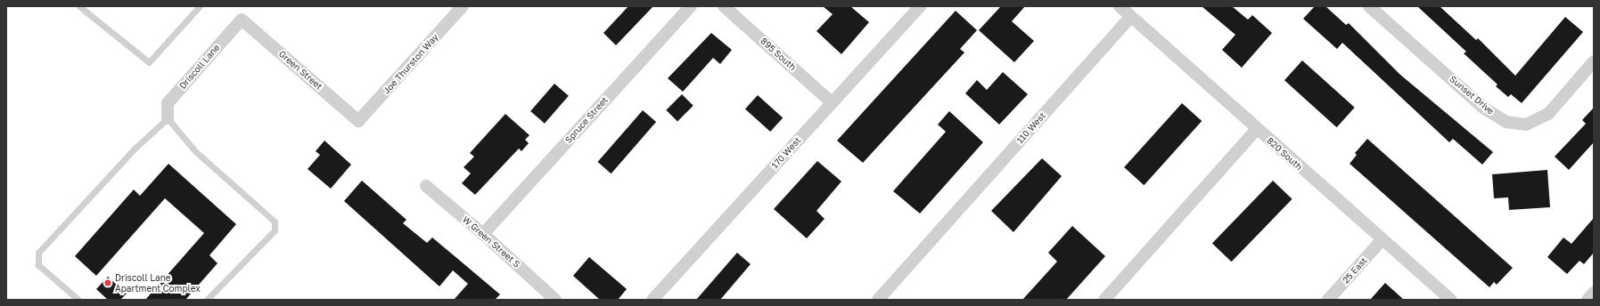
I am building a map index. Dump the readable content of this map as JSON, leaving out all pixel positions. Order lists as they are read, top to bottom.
{
  "streets": {
    "street": [
      "895 South",
      "Joe Thurston Way",
      "Driscoll Lane",
      "Green Street",
      "Sunset Drive",
      "Spruce Street",
      "110 West",
      "170 West",
      "820 South",
      "W Green Street S",
      "25 East"
    ]
  },
  "crossings": [
    ["895 South", "170 West"],
    ["Joe Thurston Way", "Green Street"],
    ["Driscoll Lane", "Green Street"],
    ["Spruce Street", "W Green Street S"],
    ["110 West", "820 South"],
    ["820 South", "25 East"]
  ],
  "places": ["Driscoll Lane Apartment Complex"]
}
